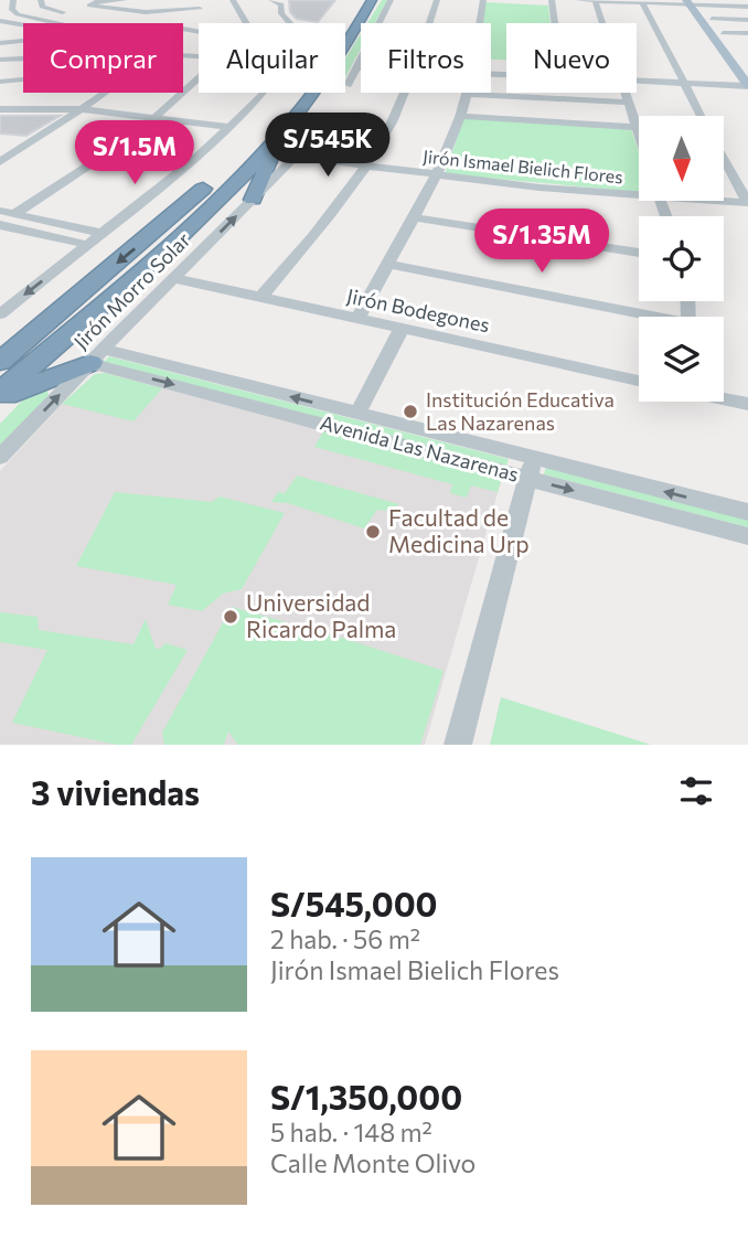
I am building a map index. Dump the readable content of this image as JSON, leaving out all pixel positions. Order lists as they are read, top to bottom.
{
  "streets": {
    "street": [
      "Jirón Ismael Bielich Flores",
      "Jirón Morro Solar",
      "Jirón Bodegones",
      "Avenida Las Nazarenas"
    ]
  },
  "crossings": [
    ["Jirón Ismael Bielich Flores", "Jirón Morro Solar"],
    ["Jirón Morro Solar", "Jirón Bodegones"],
    ["Jirón Morro Solar", "Avenida Las Nazarenas"]
  ],
  "places": ["Institución Educativa Las Nazarenas", "Facultad de Medicina Urp", "Universidad Ricardo Palma"],
  "north": "bottom",
  "page": {
    "chip": [
      "Comprar",
      "Alquilar",
      "Filtros",
      "Nuevo"
    ],
    "price": ["S/545K", "S/1.5M", "S/1.35M"],
    "heading": "3 viviendas",
    "list": [
      {
        "name": "S/545,000",
        "note": "2 hab. · 56 m² · Jirón Ismael Bielich Flores"
      },
      {
        "name": "S/1,350,000",
        "note": "5 hab. · 148 m² · Calle Monte Olivo"
      }
    ]
  }
}
